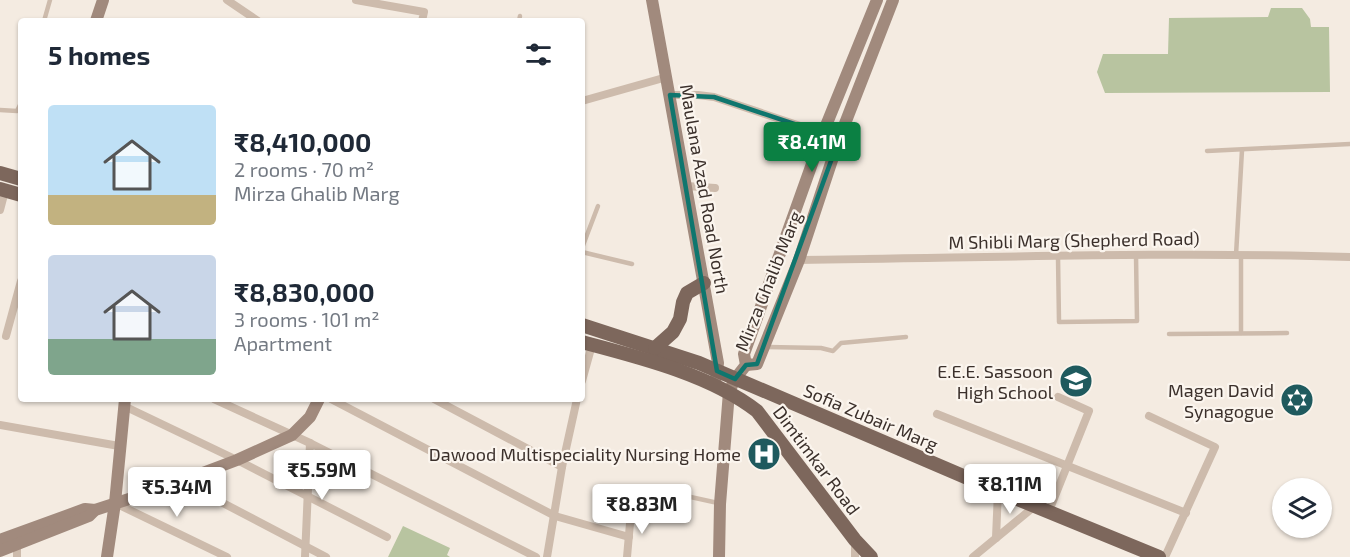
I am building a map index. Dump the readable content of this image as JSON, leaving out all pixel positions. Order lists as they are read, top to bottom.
{
  "streets": {
    "main road": [
      "Maulana Azad Road North",
      "Mirza Ghalib Marg",
      "Sofia Zubair Marg",
      "Dimtimkar Road"
    ],
    "street": ["M Shibli Marg (Shepherd Road)"]
  },
  "crossings": [
    ["M Shibli Marg (Shepherd Road)", "Mirza Ghalib Marg"],
    ["Mirza Ghalib Marg", "Sofia Zubair Marg"],
    ["Mirza Ghalib Marg", "Dimtimkar Road"],
    ["Sofia Zubair Marg", "Dimtimkar Road"]
  ],
  "places": {
    "school or university": ["E.E.E. Sassoon High School"],
    "synagogue": ["Magen David Synagogue"],
    "hospital": ["Dawood Multispeciality Nursing Home"]
  },
  "page": {
    "heading": "5 homes",
    "list": [
      {
        "name": "₹8,410,000",
        "note": "2 rooms · 70 m² · Mirza Ghalib Marg"
      },
      {
        "name": "₹8,830,000",
        "note": "3 rooms · 101 m² · Apartment"
      }
    ],
    "price": [
      "₹8.41M",
      "₹5.59M",
      "₹8.11M",
      "₹5.34M",
      "₹8.83M"
    ]
  }
}
